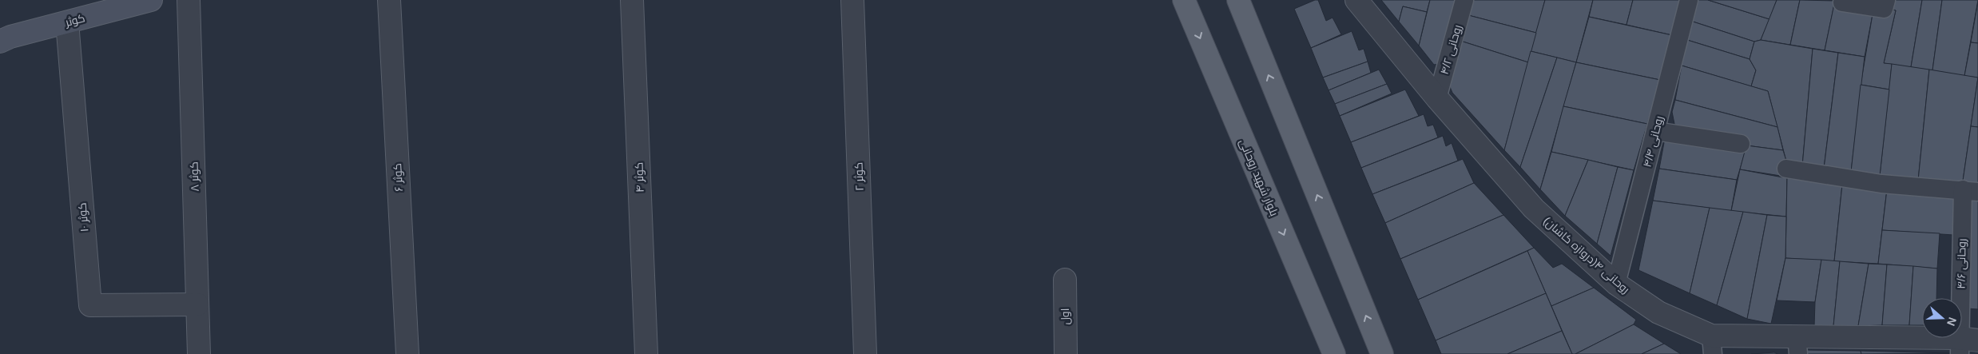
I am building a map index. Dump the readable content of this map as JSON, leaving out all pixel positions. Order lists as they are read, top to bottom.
{
  "streets": {
    "main road": ["بلوار شهید روحانی"],
    "street": [
      "کوثر",
      "کوثر ۸",
      "کوثر ۲",
      "کوثر ۶",
      "کوثر ۴",
      "کوثر ۱۰",
      "روحانی ۴(دروازه کاشان)",
      "اول"
    ],
    "lane": ["روحانی ۴/۲", "روحانی ۴/۴", "روحانی ۴/۶"]
  },
  "crossings": [
    ["کوثر", "کوثر ۱۰"],
    ["روحانی ۴/۲", "روحانی ۴(دروازه کاشان)"],
    ["روحانی ۴/۴", "روحانی ۴(دروازه کاشان)"],
    ["کوثر ۸", "کوثر ۱۰"],
    ["روحانی ۴(دروازه کاشان)", "روحانی ۴/۶"]
  ],
  "north": "right"
}
